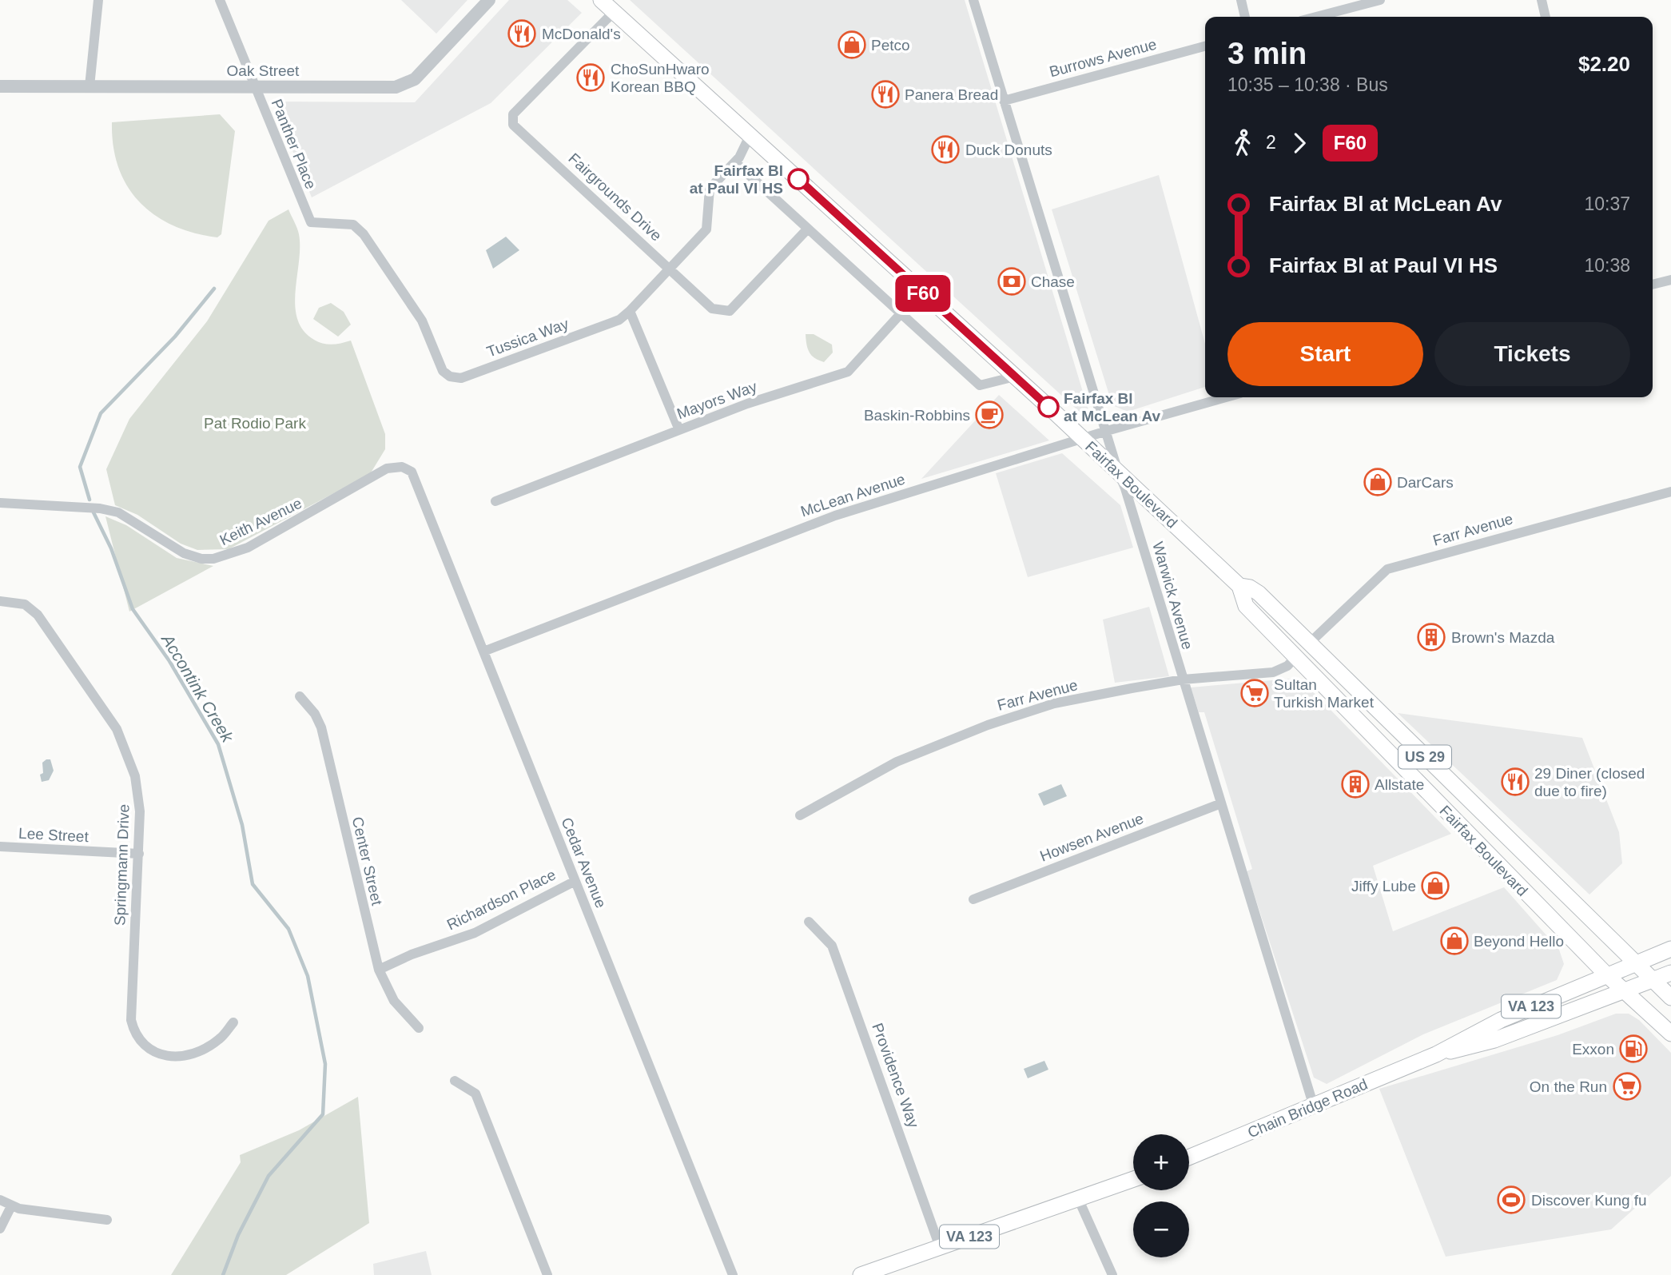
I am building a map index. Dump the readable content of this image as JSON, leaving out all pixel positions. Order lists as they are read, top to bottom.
{
  "streets": {
    "main road": [
      "Fairfax Boulevard",
      "US 29",
      "VA 123",
      "Chain Bridge Road"
    ],
    "street": [
      "Burrows Avenue",
      "Oak Street",
      "Panther Place",
      "Fairgrounds Drive",
      "Tussica Way",
      "Mayors Way",
      "McLean Avenue",
      "Keith Avenue",
      "Farr Avenue",
      "Warwick Avenue",
      "Lee Street",
      "Howsen Avenue",
      "Center Street",
      "Cedar Avenue",
      "Springmann Drive",
      "Richardson Place",
      "Providence Way"
    ]
  },
  "crossings": [
    ["Burrows Avenue", "Warwick Avenue"],
    ["Oak Street", "Panther Place"],
    ["Panther Place", "Tussica Way"],
    ["Fairgrounds Drive", "Tussica Way"],
    ["Fairgrounds Drive", "Fairfax Boulevard"],
    ["Tussica Way", "Fairfax Boulevard"],
    ["Mayors Way", "Fairfax Boulevard"],
    ["Fairfax Boulevard", "McLean Avenue"],
    ["Fairfax Boulevard", "Farr Avenue"],
    ["Fairfax Boulevard", "Warwick Avenue"],
    ["Fairfax Boulevard", "Chain Bridge Road"],
    ["McLean Avenue", "Warwick Avenue"],
    ["McLean Avenue", "Cedar Avenue"],
    ["Keith Avenue", "Cedar Avenue"],
    ["Farr Avenue", "Warwick Avenue"],
    ["Warwick Avenue", "Howsen Avenue"],
    ["Warwick Avenue", "Chain Bridge Road"],
    ["Lee Street", "Springmann Drive"],
    ["Center Street", "Richardson Place"],
    ["Cedar Avenue", "Richardson Place"],
    ["VA 123", "Providence Way"]
  ],
  "water": ["Accontink Creek"],
  "parks": ["Pat Rodio Park"],
  "places": {
    "restaurant": [
      "McDonald's",
      "ChoSunHwaro Korean BBQ",
      "Panera Bread",
      "Duck Donuts",
      "29 Diner (closed due to fire)"
    ],
    "shop": [
      "Petco",
      "DarCars",
      "Jiffy Lube",
      "Beyond Hello"
    ],
    "other": ["Fairfax Bl at Paul VI HS", "Fairfax Bl at McLean Av"],
    "bank": ["Chase"],
    "cafe": ["Baskin-Robbins"],
    "building": ["Brown's Mazda", "Allstate"],
    "supermarket": ["Sultan Turkish Market", "On the Run"],
    "fuel station": ["Exxon"],
    "sports": ["Discover Kung fu"]
  },
  "lines": ["bus line F60"],
  "page": {
    "on_map": "F60",
    "heading": ["3 min", "10:35 – 10:38 · Bus", "$2.20"],
    "legs": ["2", "F60"],
    "list": [
      {
        "name": "Fairfax Bl at McLean Av",
        "value": "10:37"
      },
      {
        "name": "Fairfax Bl at Paul VI HS",
        "value": "10:38"
      }
    ],
    "buttons": ["Start", "Tickets"],
    "map_buttons": ["+", "−"]
  }
}
